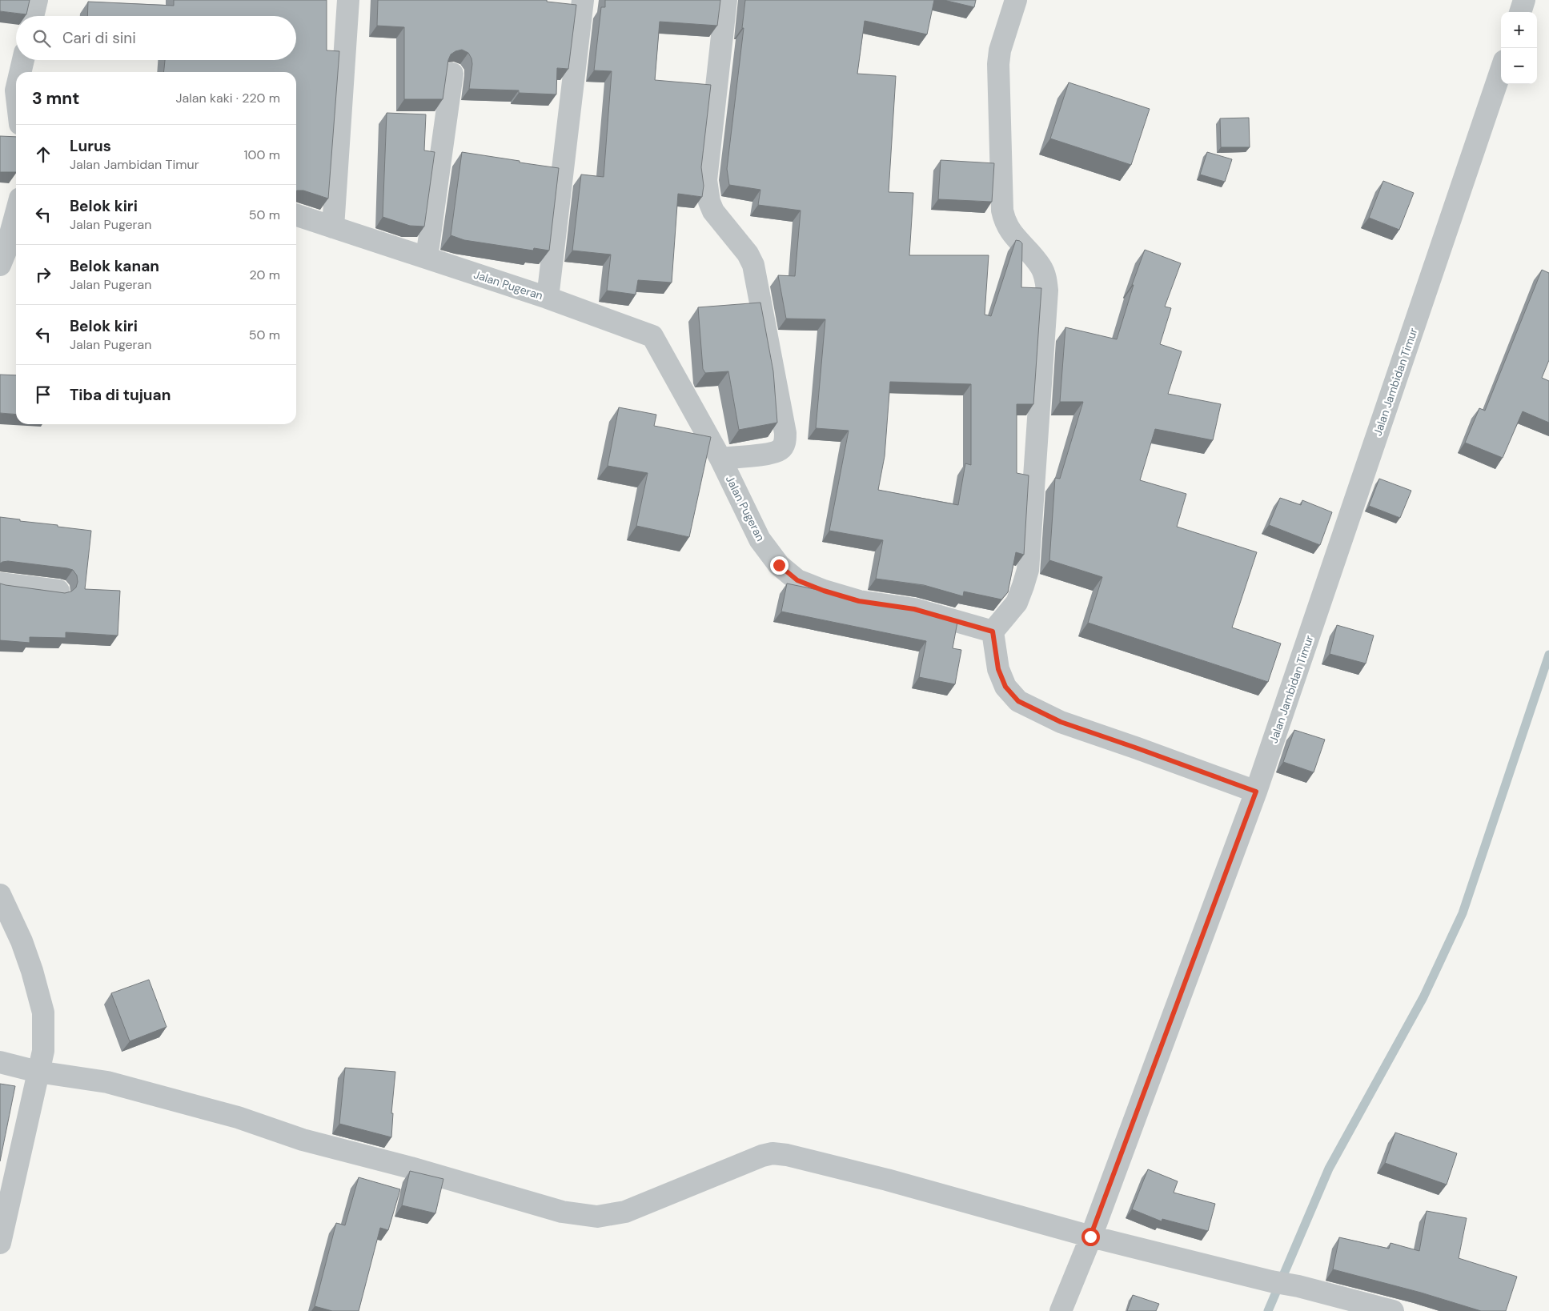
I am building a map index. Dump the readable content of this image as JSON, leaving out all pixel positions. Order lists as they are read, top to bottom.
{
  "streets": {
    "street": ["Jalan Pugeran", "Jalan Jambidan Timur"]
  },
  "page": {
    "map_buttons": ["+", "−"],
    "search": "Cari di sini",
    "heading": ["3 mnt", "Jalan kaki · 220 m"],
    "list": [
      ["Lurus", "Jalan Jambidan Timur", "100 m"],
      ["Belok kiri", "Jalan Pugeran", "50 m"],
      ["Belok kanan", "Jalan Pugeran", "20 m"],
      ["Belok kiri", "Jalan Pugeran", "50 m"],
      "Tiba di tujuan"
    ]
  }
}
